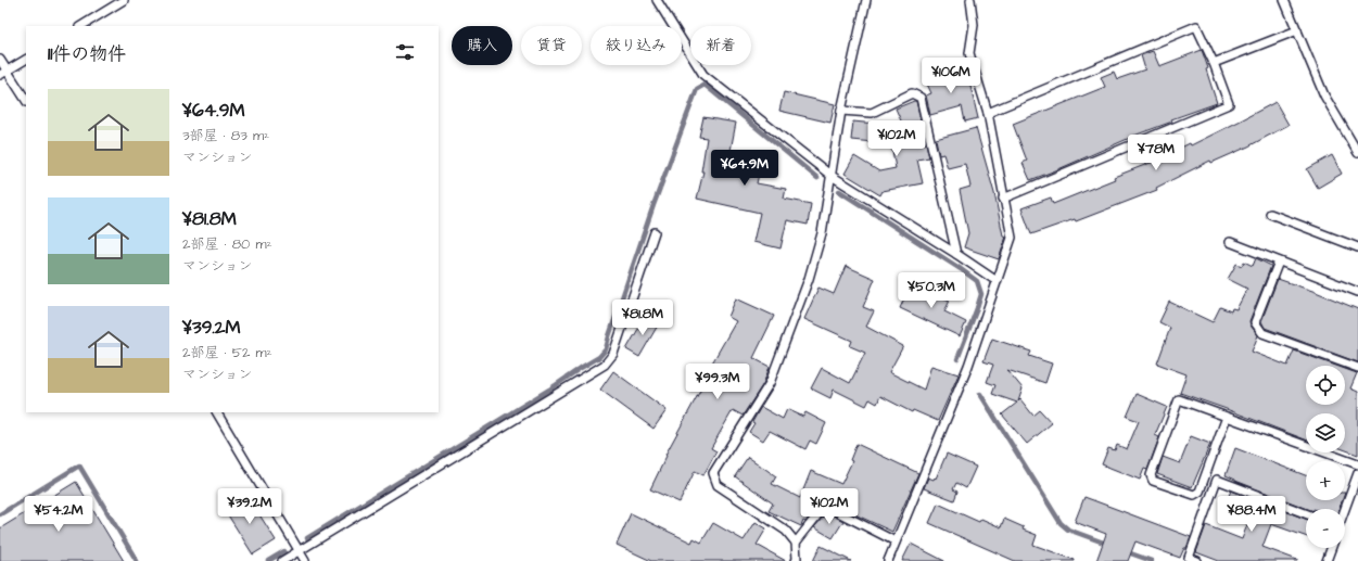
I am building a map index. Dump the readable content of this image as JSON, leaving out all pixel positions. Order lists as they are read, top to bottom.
{
  "page": {
    "chip": [
      "購入",
      "賃貸",
      "絞り込み",
      "新着"
    ],
    "heading": "11件の物件",
    "price": [
      "¥106M",
      "¥102M",
      "¥78M",
      "¥64.9M",
      "¥50.3M",
      "¥81.8M",
      "¥99.3M",
      "¥39.2M",
      "¥102M",
      "¥54.2M",
      "¥88.4M"
    ],
    "list": [
      {
        "name": "¥64.9M",
        "note": "3部屋 · 83 m² · マンション"
      },
      {
        "name": "¥81.8M",
        "note": "2部屋 · 80 m² · マンション"
      },
      {
        "name": "¥39.2M",
        "note": "2部屋 · 52 m² · マンション"
      }
    ],
    "map_buttons": ["+", "−"]
  }
}
